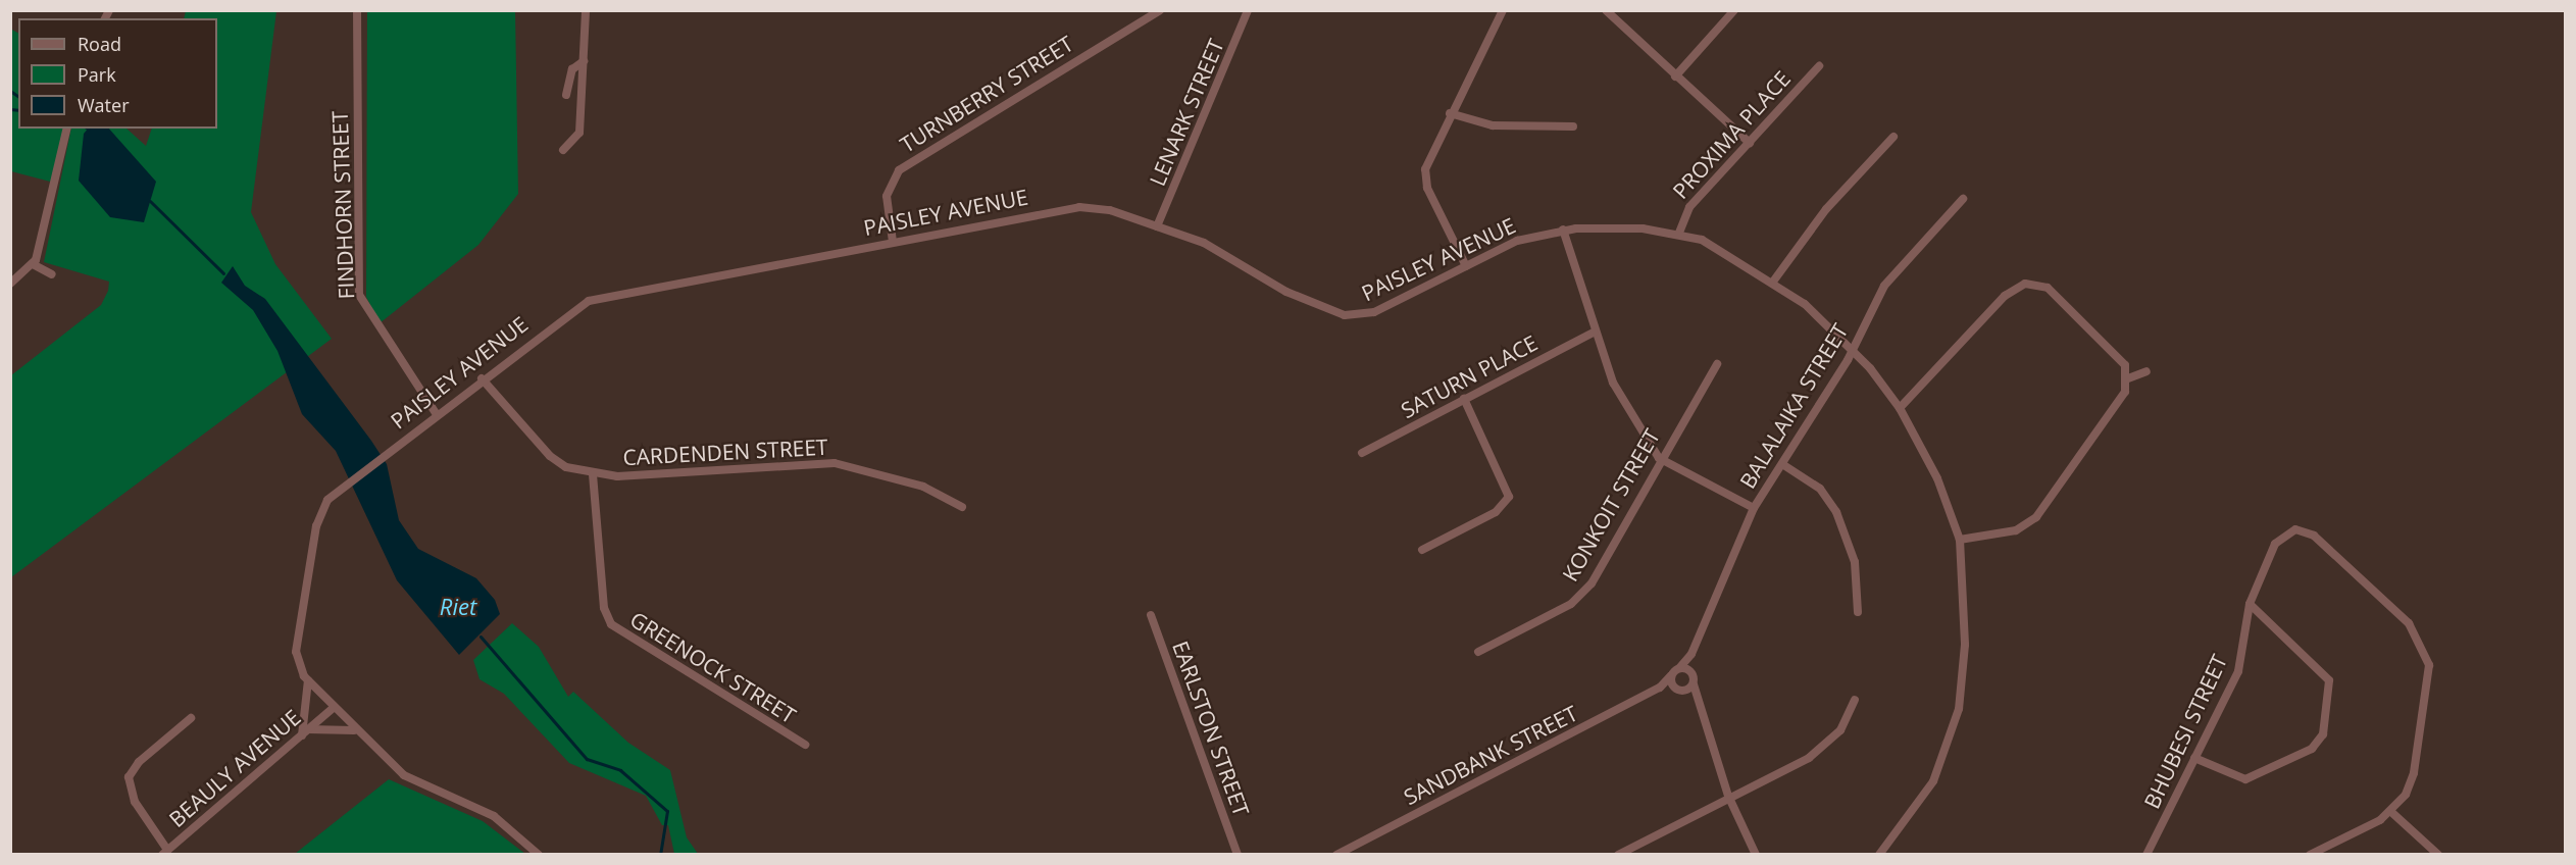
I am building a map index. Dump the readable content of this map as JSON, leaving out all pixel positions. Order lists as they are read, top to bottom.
{
  "streets": {
    "street": [
      "TURNBERRY STREET",
      "LENARK STREET",
      "PROXIMA PLACE",
      "FINDHORN STREET",
      "PAISLEY AVENUE",
      "SATURN PLACE",
      "BALALAIKA STREET",
      "CARDENDEN STREET",
      "KONKOIT STREET",
      "GREENOCK STREET",
      "EARLSTON STREET",
      "BHUBESI STREET",
      "SANDBANK STREET",
      "BEAULY AVENUE"
    ]
  },
  "crossings": [
    ["TURNBERRY STREET", "PAISLEY AVENUE"],
    ["LENARK STREET", "PAISLEY AVENUE"],
    ["PROXIMA PLACE", "PAISLEY AVENUE"],
    ["FINDHORN STREET", "PAISLEY AVENUE"],
    ["PAISLEY AVENUE", "BALALAIKA STREET"],
    ["PAISLEY AVENUE", "BEAULY AVENUE"],
    ["BALALAIKA STREET", "SANDBANK STREET"],
    ["CARDENDEN STREET", "GREENOCK STREET"]
  ],
  "water": ["Riet"],
  "legend": ["Road", "Park", "Water"]
}
